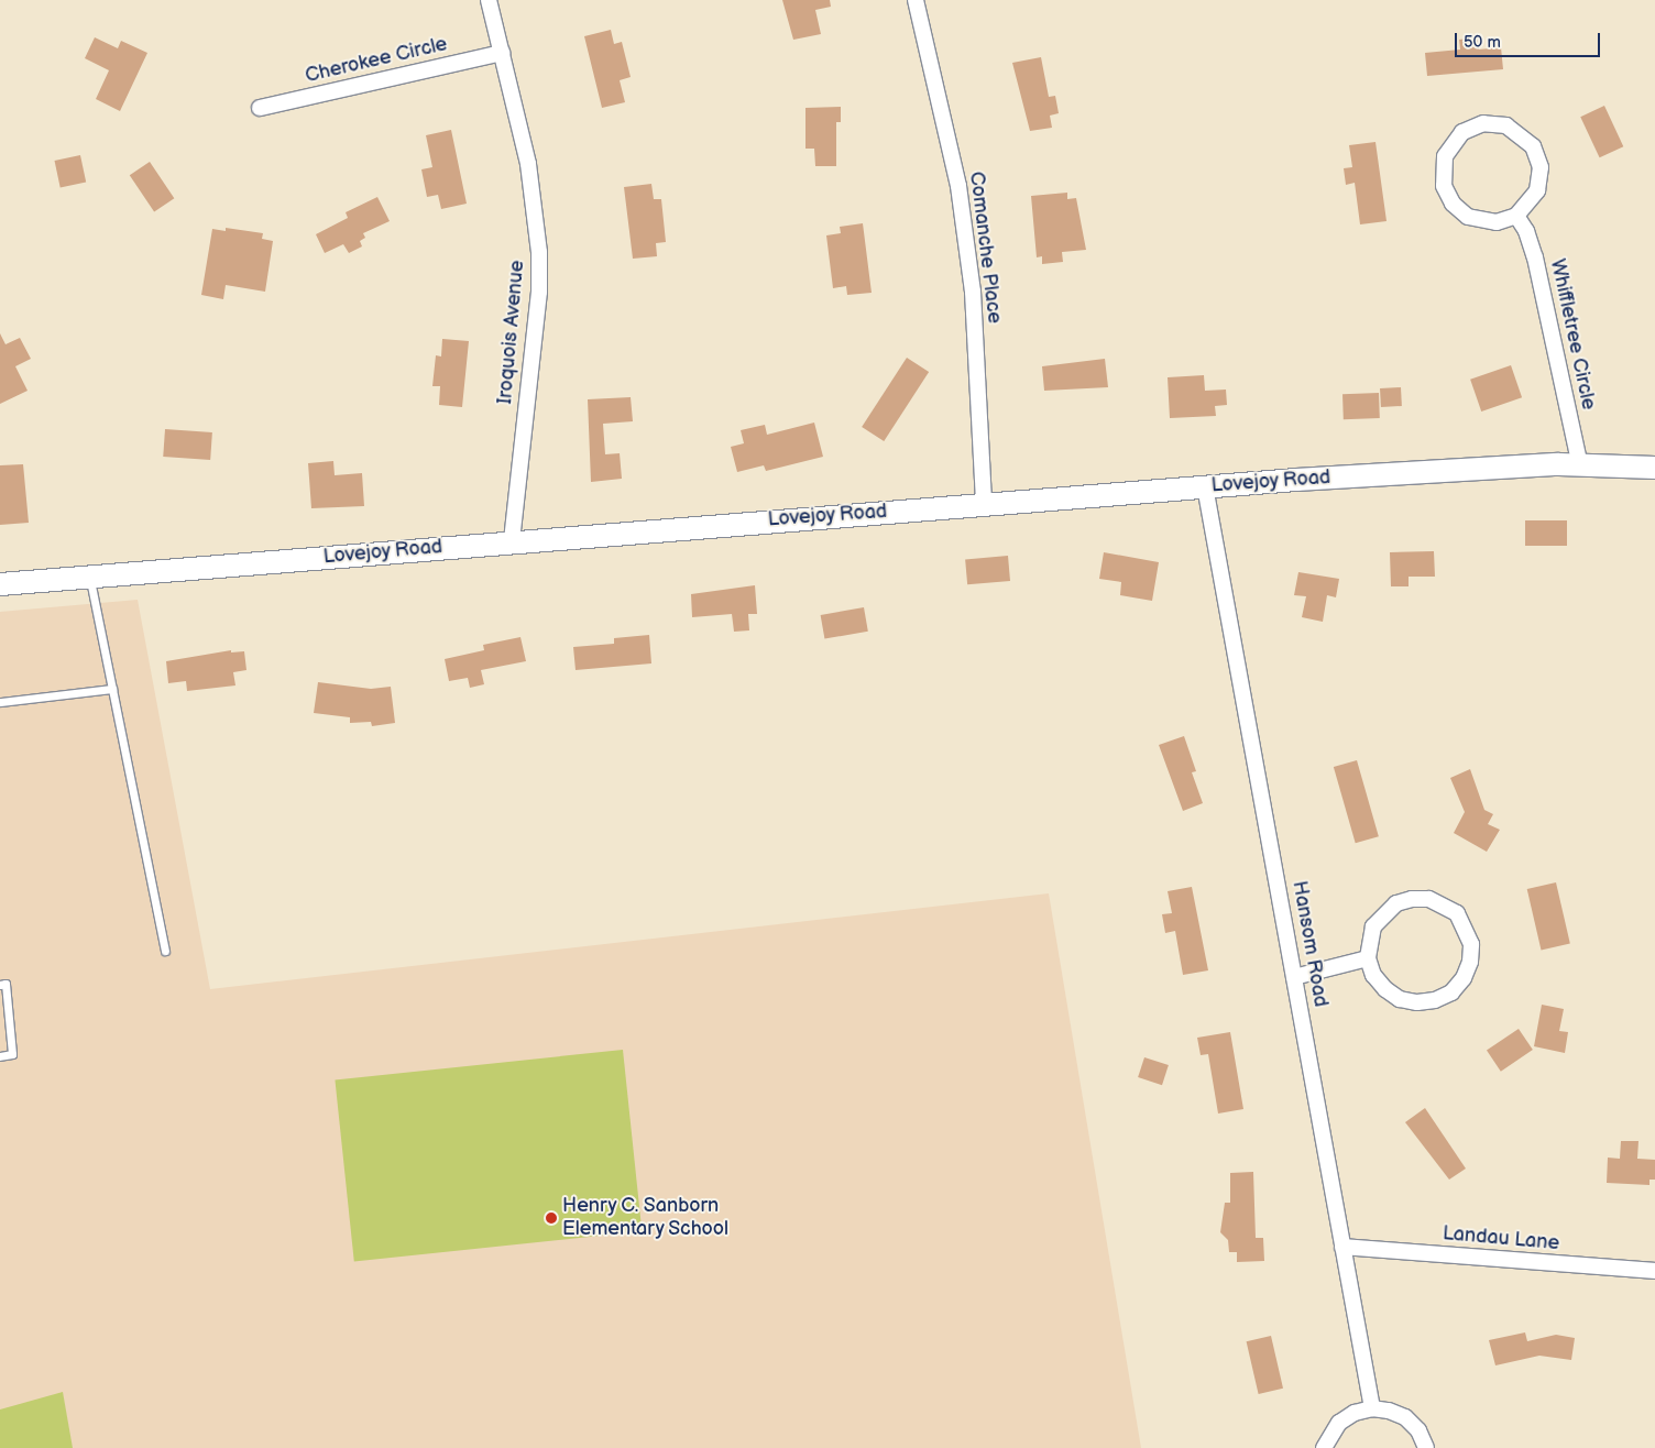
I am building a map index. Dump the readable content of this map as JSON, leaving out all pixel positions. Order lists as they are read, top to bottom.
{
  "streets": {
    "main road": ["Lovejoy Road"],
    "street": [
      "Cherokee Circle",
      "Comanche Place",
      "Iroquois Avenue",
      "Whiffletree Circle",
      "Hansom Road",
      "Landau Lane"
    ]
  },
  "crossings": [
    ["Cherokee Circle", "Iroquois Avenue"],
    ["Comanche Place", "Lovejoy Road"],
    ["Iroquois Avenue", "Lovejoy Road"],
    ["Whiffletree Circle", "Lovejoy Road"],
    ["Lovejoy Road", "Hansom Road"],
    ["Hansom Road", "Landau Lane"]
  ],
  "places": ["Henry C. Sanborn Elementary School"],
  "scale_bar": "50 m"
}
